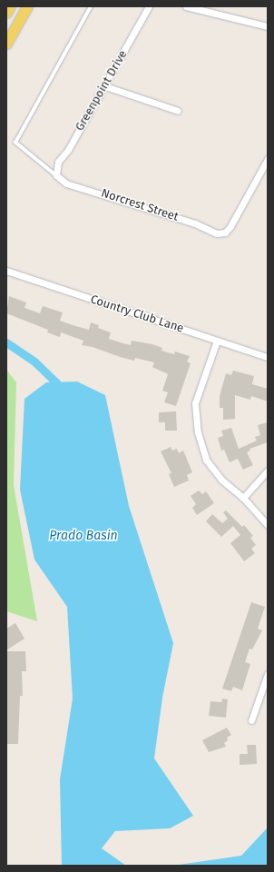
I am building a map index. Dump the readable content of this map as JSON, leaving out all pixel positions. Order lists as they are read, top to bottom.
{
  "streets": {
    "street": ["Greenpoint Drive", "Norcrest Street", "Country Club Lane"]
  },
  "crossings": [
    ["Greenpoint Drive", "Norcrest Street"]
  ],
  "water": ["Prado Basin"]
}
